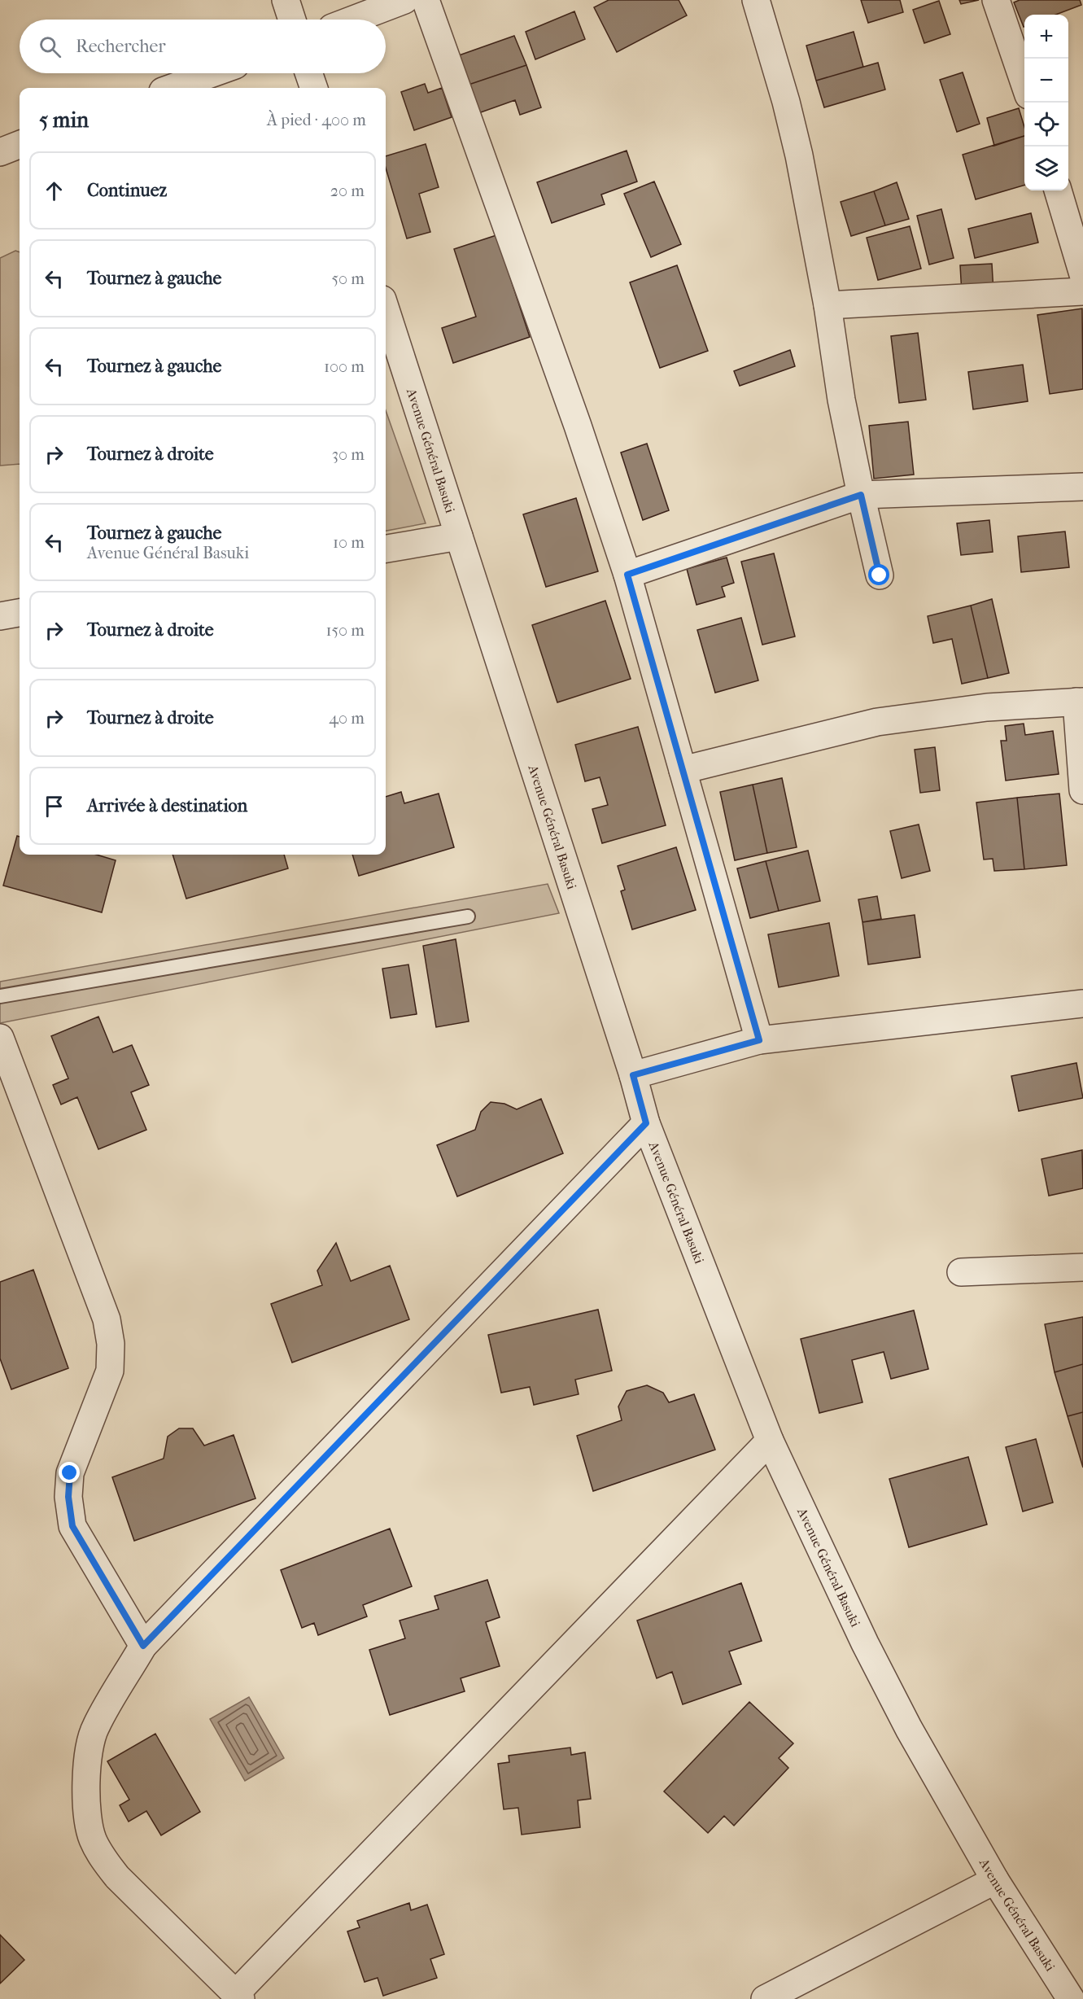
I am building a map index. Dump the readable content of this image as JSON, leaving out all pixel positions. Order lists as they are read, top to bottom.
{
  "streets": {
    "street": ["Avenue Général Basuki"]
  },
  "page": {
    "map_buttons": ["+", "−"],
    "search": "Rechercher",
    "heading": ["5 min", "À pied · 400 m"],
    "list": [
      ["Continuez", "20 m"],
      ["Tournez à gauche", "50 m"],
      ["Tournez à gauche", "100 m"],
      ["Tournez à droite", "30 m"],
      ["Tournez à gauche", "Avenue Général Basuki", "10 m"],
      ["Tournez à droite", "150 m"],
      ["Tournez à droite", "40 m"],
      "Arrivée à destination"
    ]
  }
}
